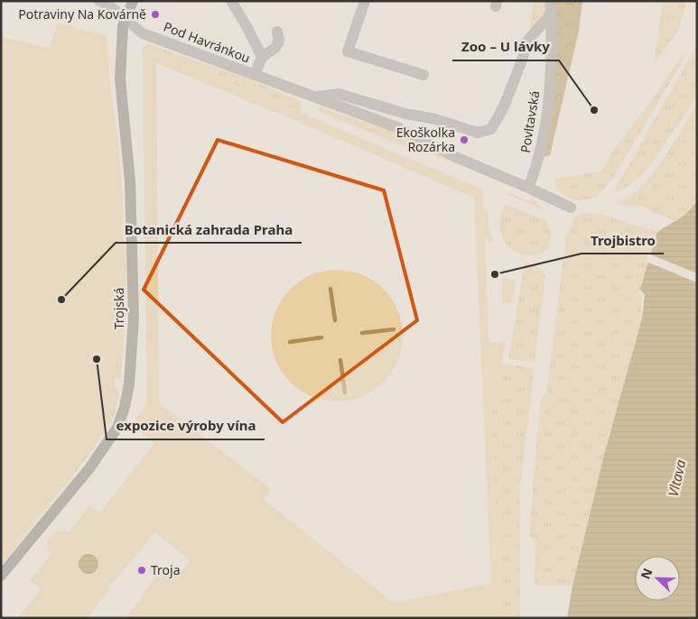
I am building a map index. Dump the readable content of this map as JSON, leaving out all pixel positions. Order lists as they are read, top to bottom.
{
  "streets": {
    "street": ["Pod Havránkou", "Povltavská", "Trojská"]
  },
  "crossings": [
    ["Pod Havránkou", "Povltavská"],
    ["Pod Havránkou", "Trojská"]
  ],
  "water": ["Vltava"],
  "places": [
    "Potraviny Na Kovárně",
    "Zoo – U lávky",
    "Ekoškolka Rozárka",
    "Trojbistro",
    "Botanická zahrada Praha",
    "expozice výroby vína",
    "Troja"
  ],
  "north": "top left"
}
